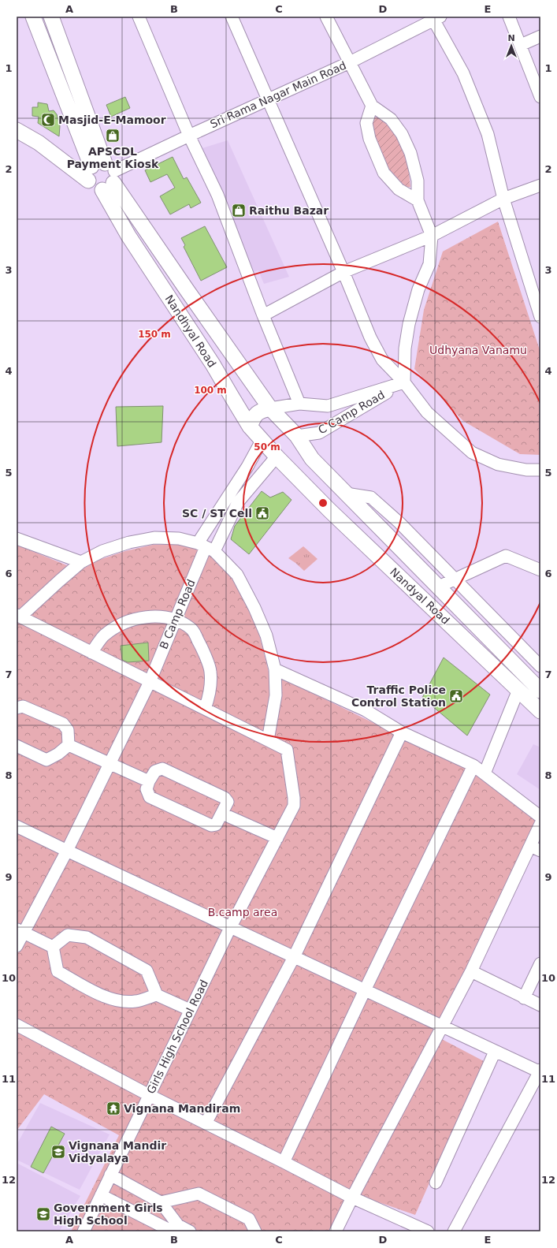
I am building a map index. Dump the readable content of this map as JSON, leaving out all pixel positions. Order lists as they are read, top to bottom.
{
  "streets": {
    "main road": ["Nandhyal Road", "Nandyal Road"],
    "street": [
      "Sri Rama Nagar Main Road",
      "C Camp Road",
      "B Camp Road",
      "Girls High School Road"
    ]
  },
  "crossings": [
    ["Sri Rama Nagar Main Road", "Nandhyal Road"],
    ["Sri Rama Nagar Main Road", "Nandyal Road"],
    ["Nandhyal Road", "Nandyal Road"],
    ["Nandhyal Road", "B Camp Road"],
    ["C Camp Road", "Nandyal Road"]
  ],
  "parks": ["Udhyana Vanamu", "B.camp area"],
  "places": {
    "mosque": ["Masjid-E-Mamoor"],
    "shop": ["APSCDL Payment Kiosk", "Raithu Bazar"],
    "public building": ["SC / ST Cell", "Traffic Police Control Station"],
    "temple": ["Vignana Mandiram"],
    "school or university": ["Vignana Mandir Vidyalaya", "Government Girls High School"]
  },
  "north": "top",
  "grid": {
    "columns": [
      "A",
      "B",
      "C",
      "D",
      "E"
    ],
    "rows": [
      "1",
      "2",
      "3",
      "4",
      "5",
      "6",
      "7",
      "8",
      "9",
      "10",
      "11",
      "12"
    ]
  },
  "rings": ["150 m", "100 m", "50 m"]
}
